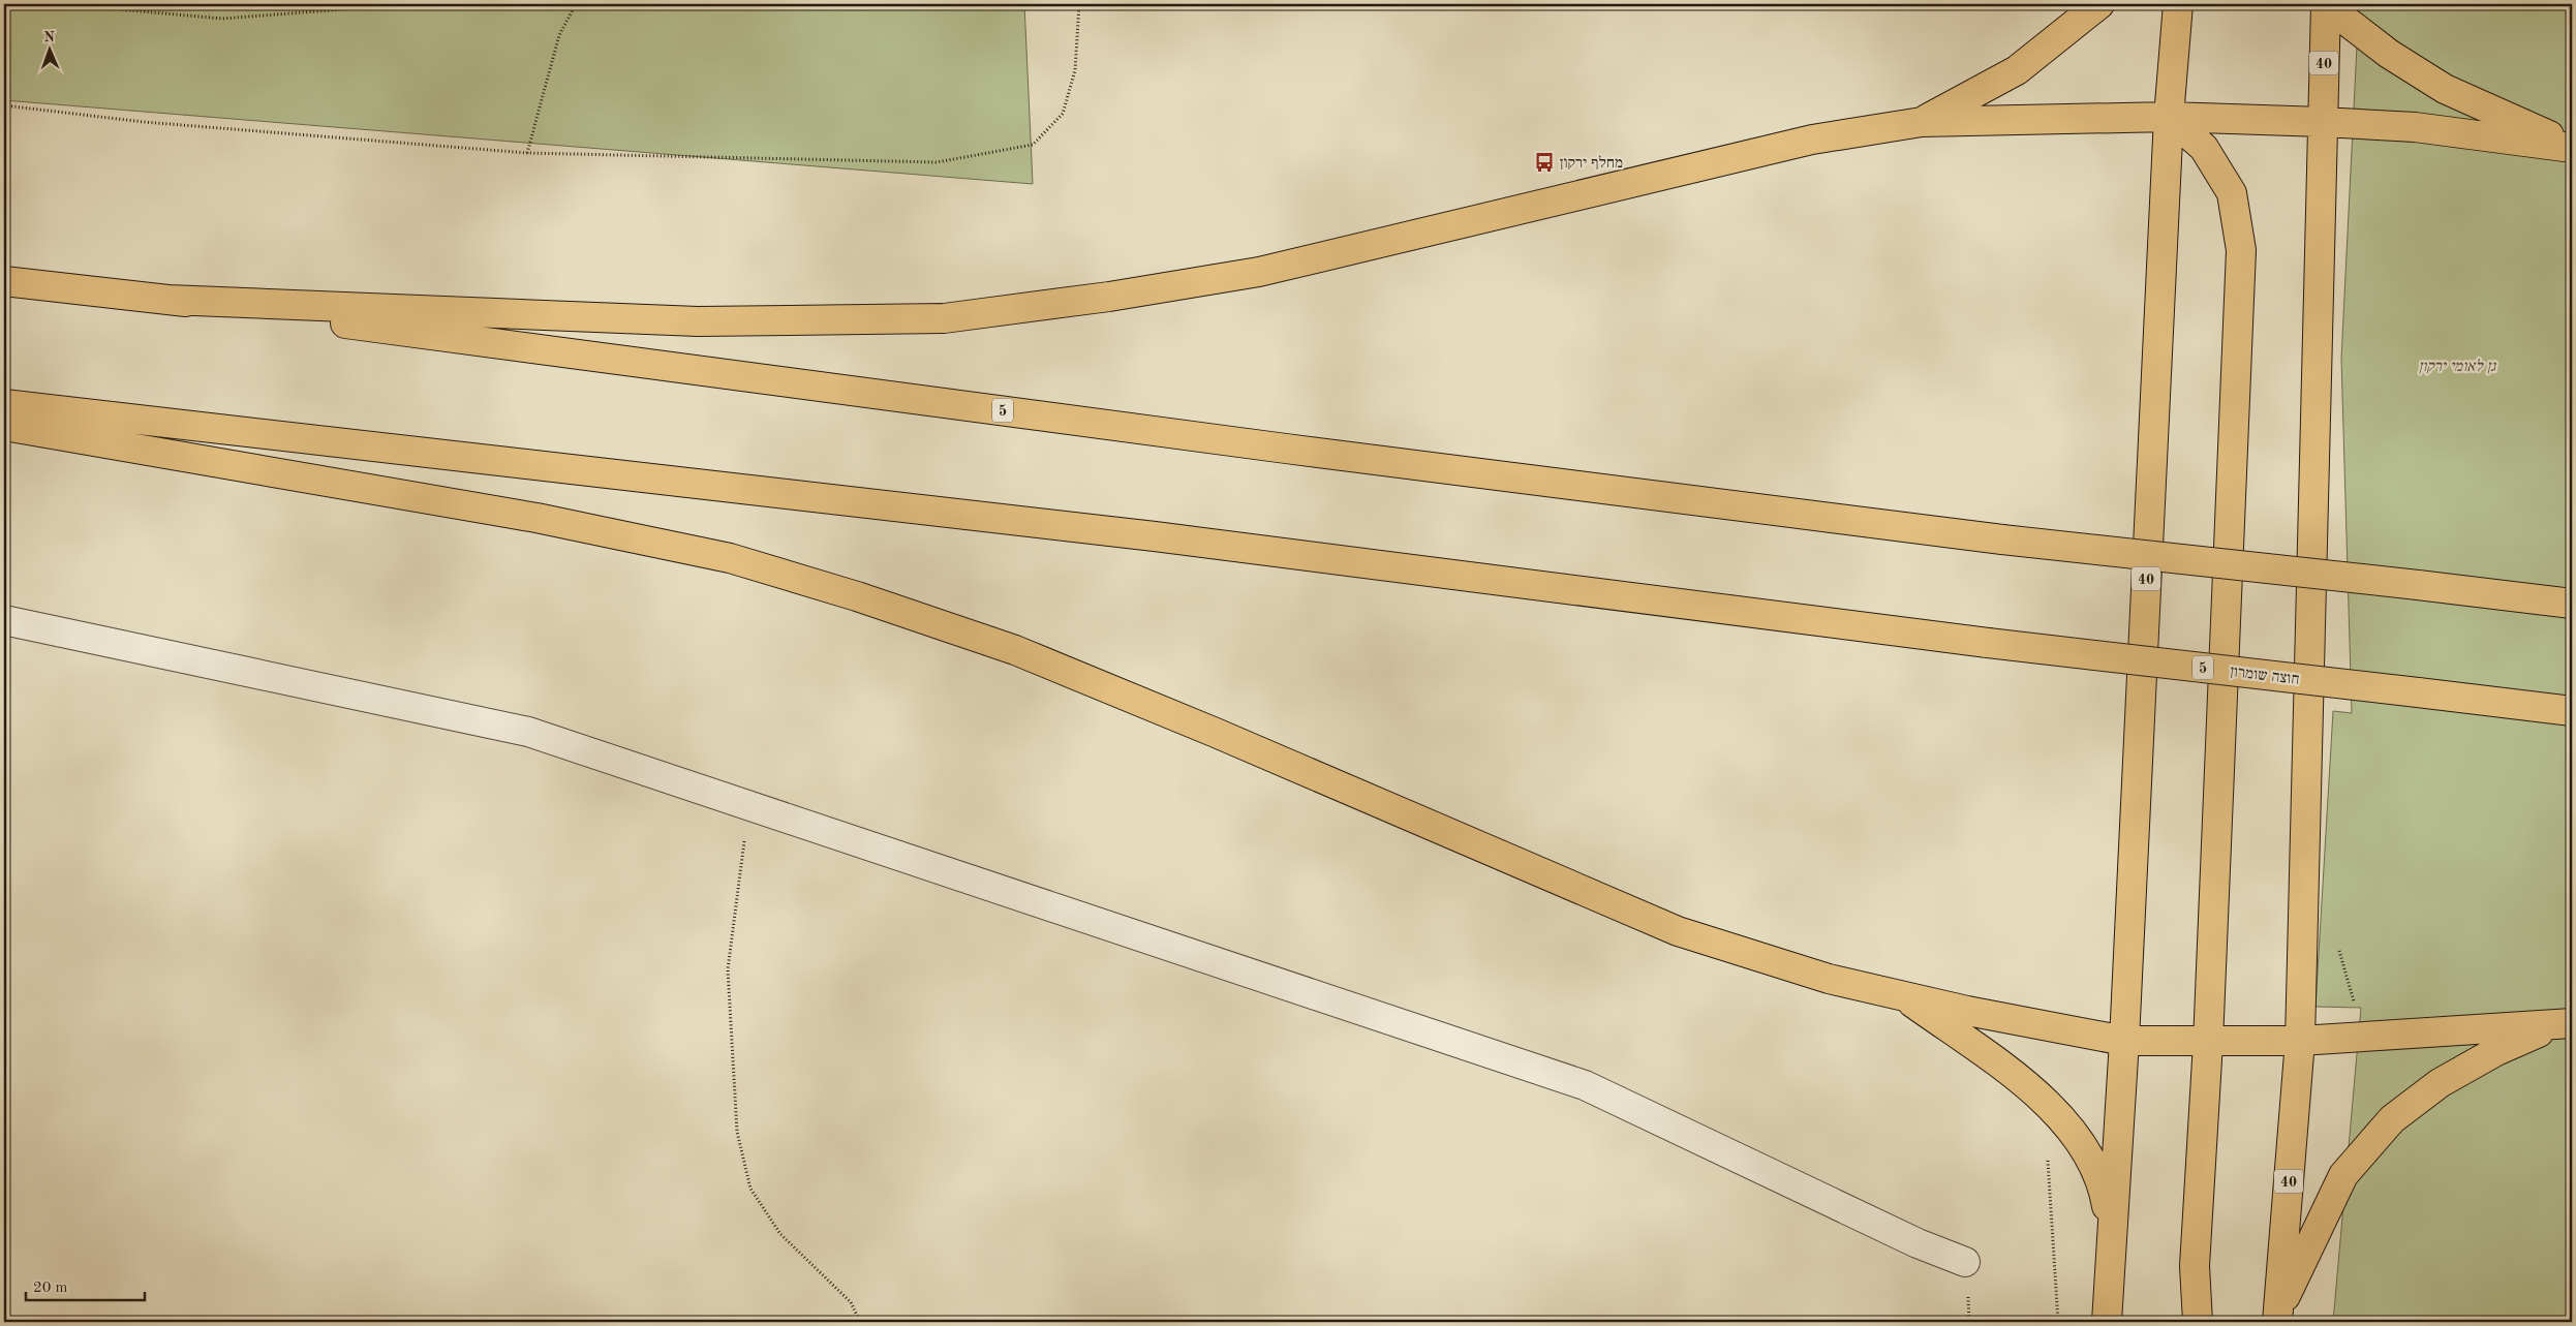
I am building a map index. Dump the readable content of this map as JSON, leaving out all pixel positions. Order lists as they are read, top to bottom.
{
  "streets": {
    "highway": ["40", "5", "חוצה שומרון"]
  },
  "parks": ["גן לאומי ירקון"],
  "places": {
    "bus stop": ["מחלף ירקון"]
  },
  "scale_bar": "20 m",
  "north": "top"
}
